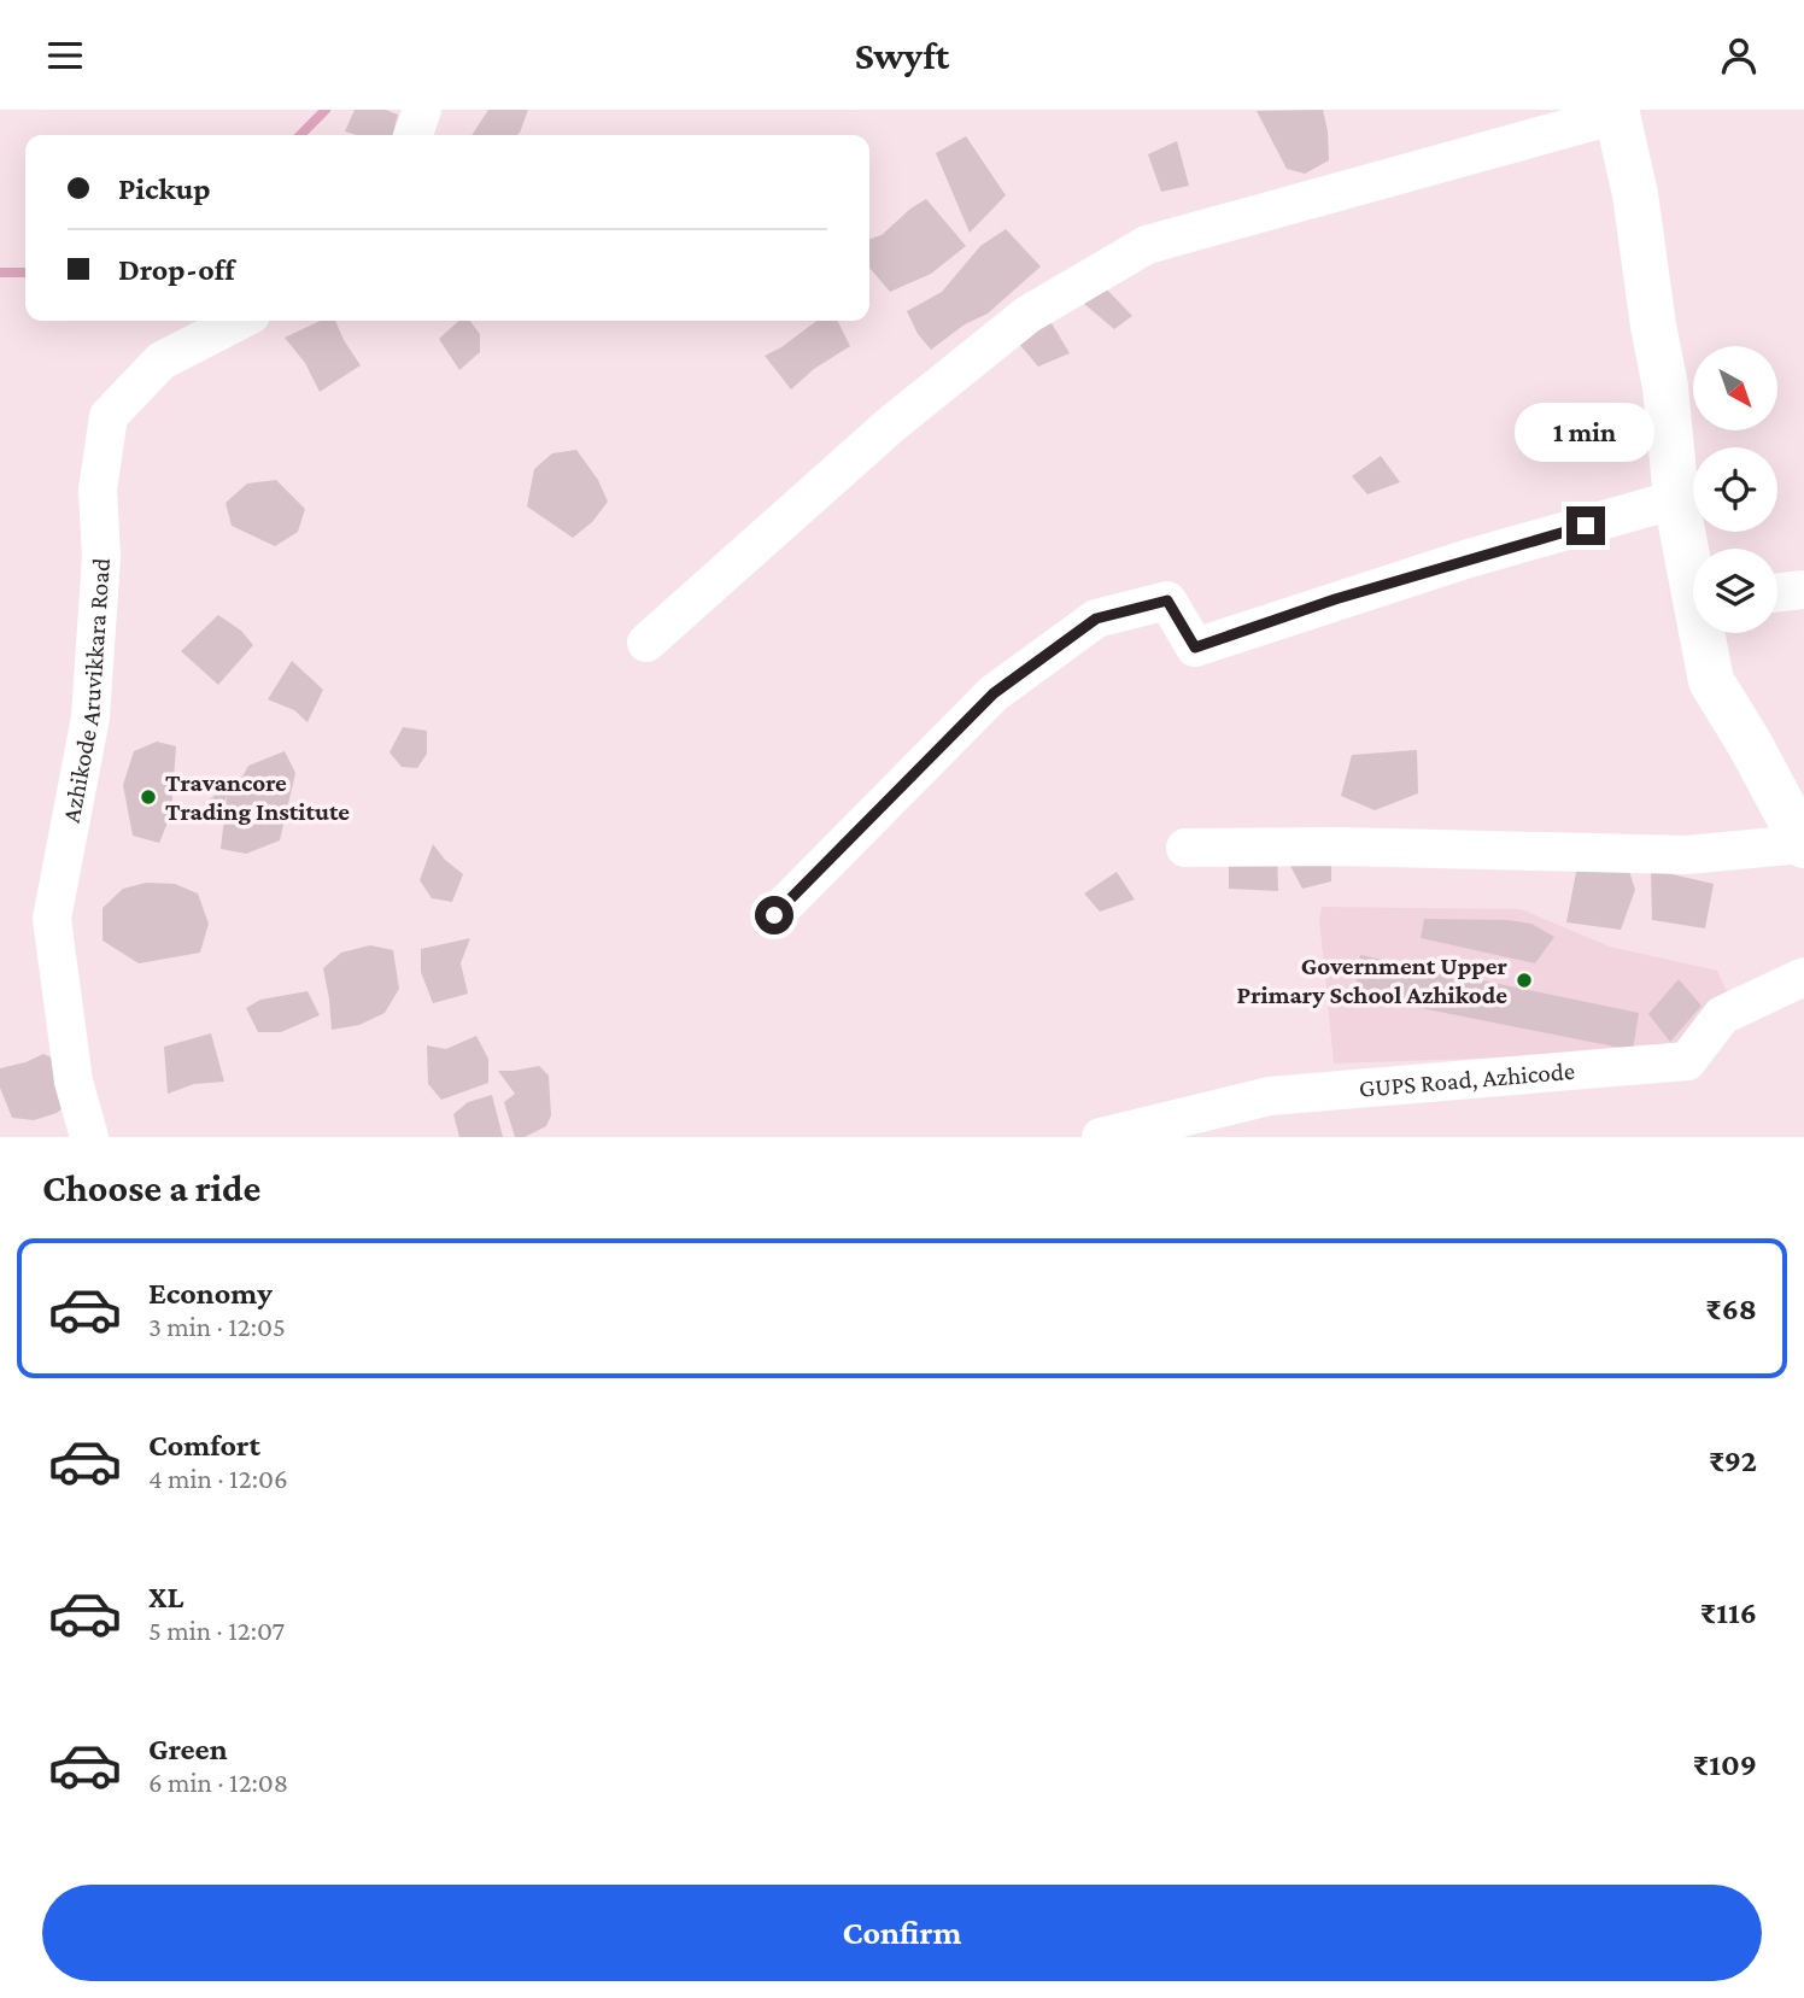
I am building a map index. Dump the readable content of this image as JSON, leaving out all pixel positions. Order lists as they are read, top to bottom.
{
  "streets": {
    "street": ["Azhikode Aruvikkara Road", "GUPS Road, Azhicode"]
  },
  "places": ["Travancore Trading Institute", "Government Upper Primary School Azhikode"],
  "north": "bottom right",
  "page": {
    "header": "Swyft",
    "banner": ["Pickup", "Drop-off"],
    "bubble": "1 min",
    "heading": "Choose a ride",
    "list": [
      {
        "name": "Economy",
        "note": "3 min · 12:05",
        "value": "₹68"
      },
      {
        "name": "Comfort",
        "note": "4 min · 12:06",
        "value": "₹92"
      },
      {
        "name": "XL",
        "note": "5 min · 12:07",
        "value": "₹116"
      },
      {
        "name": "Green",
        "note": "6 min · 12:08",
        "value": "₹109"
      }
    ],
    "buttons": "Confirm"
  }
}
